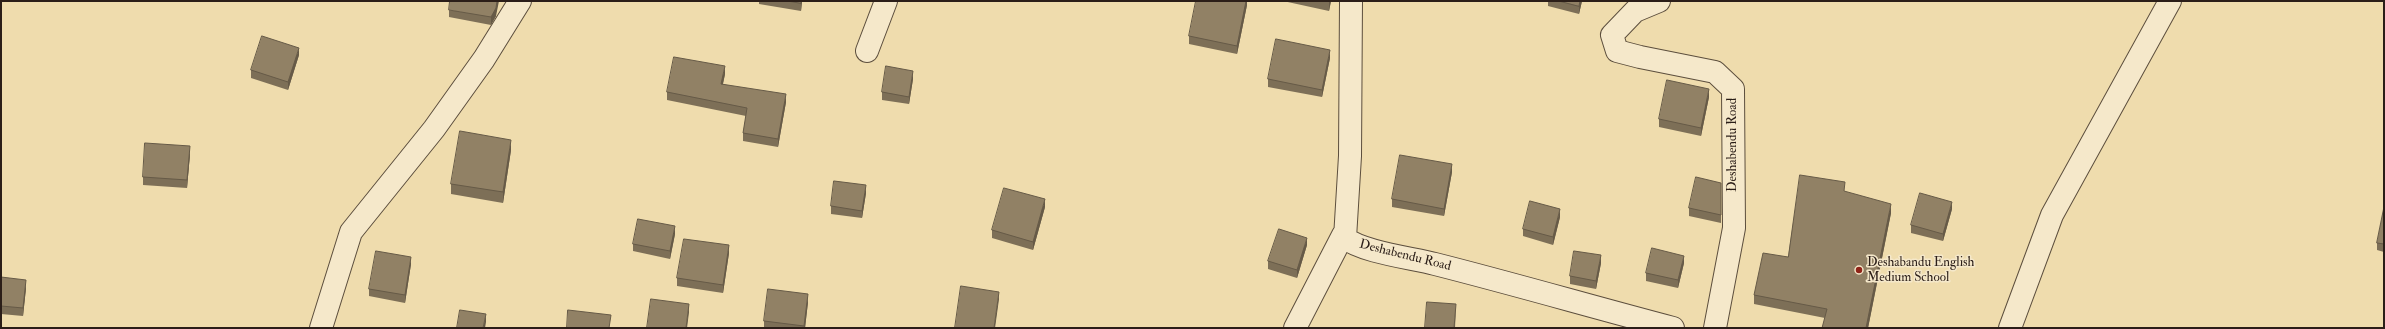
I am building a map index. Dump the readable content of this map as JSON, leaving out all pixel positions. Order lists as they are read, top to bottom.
{
  "streets": {
    "street": ["Deshabendu Road"]
  },
  "places": ["Deshabandu English Medium School"]
}
